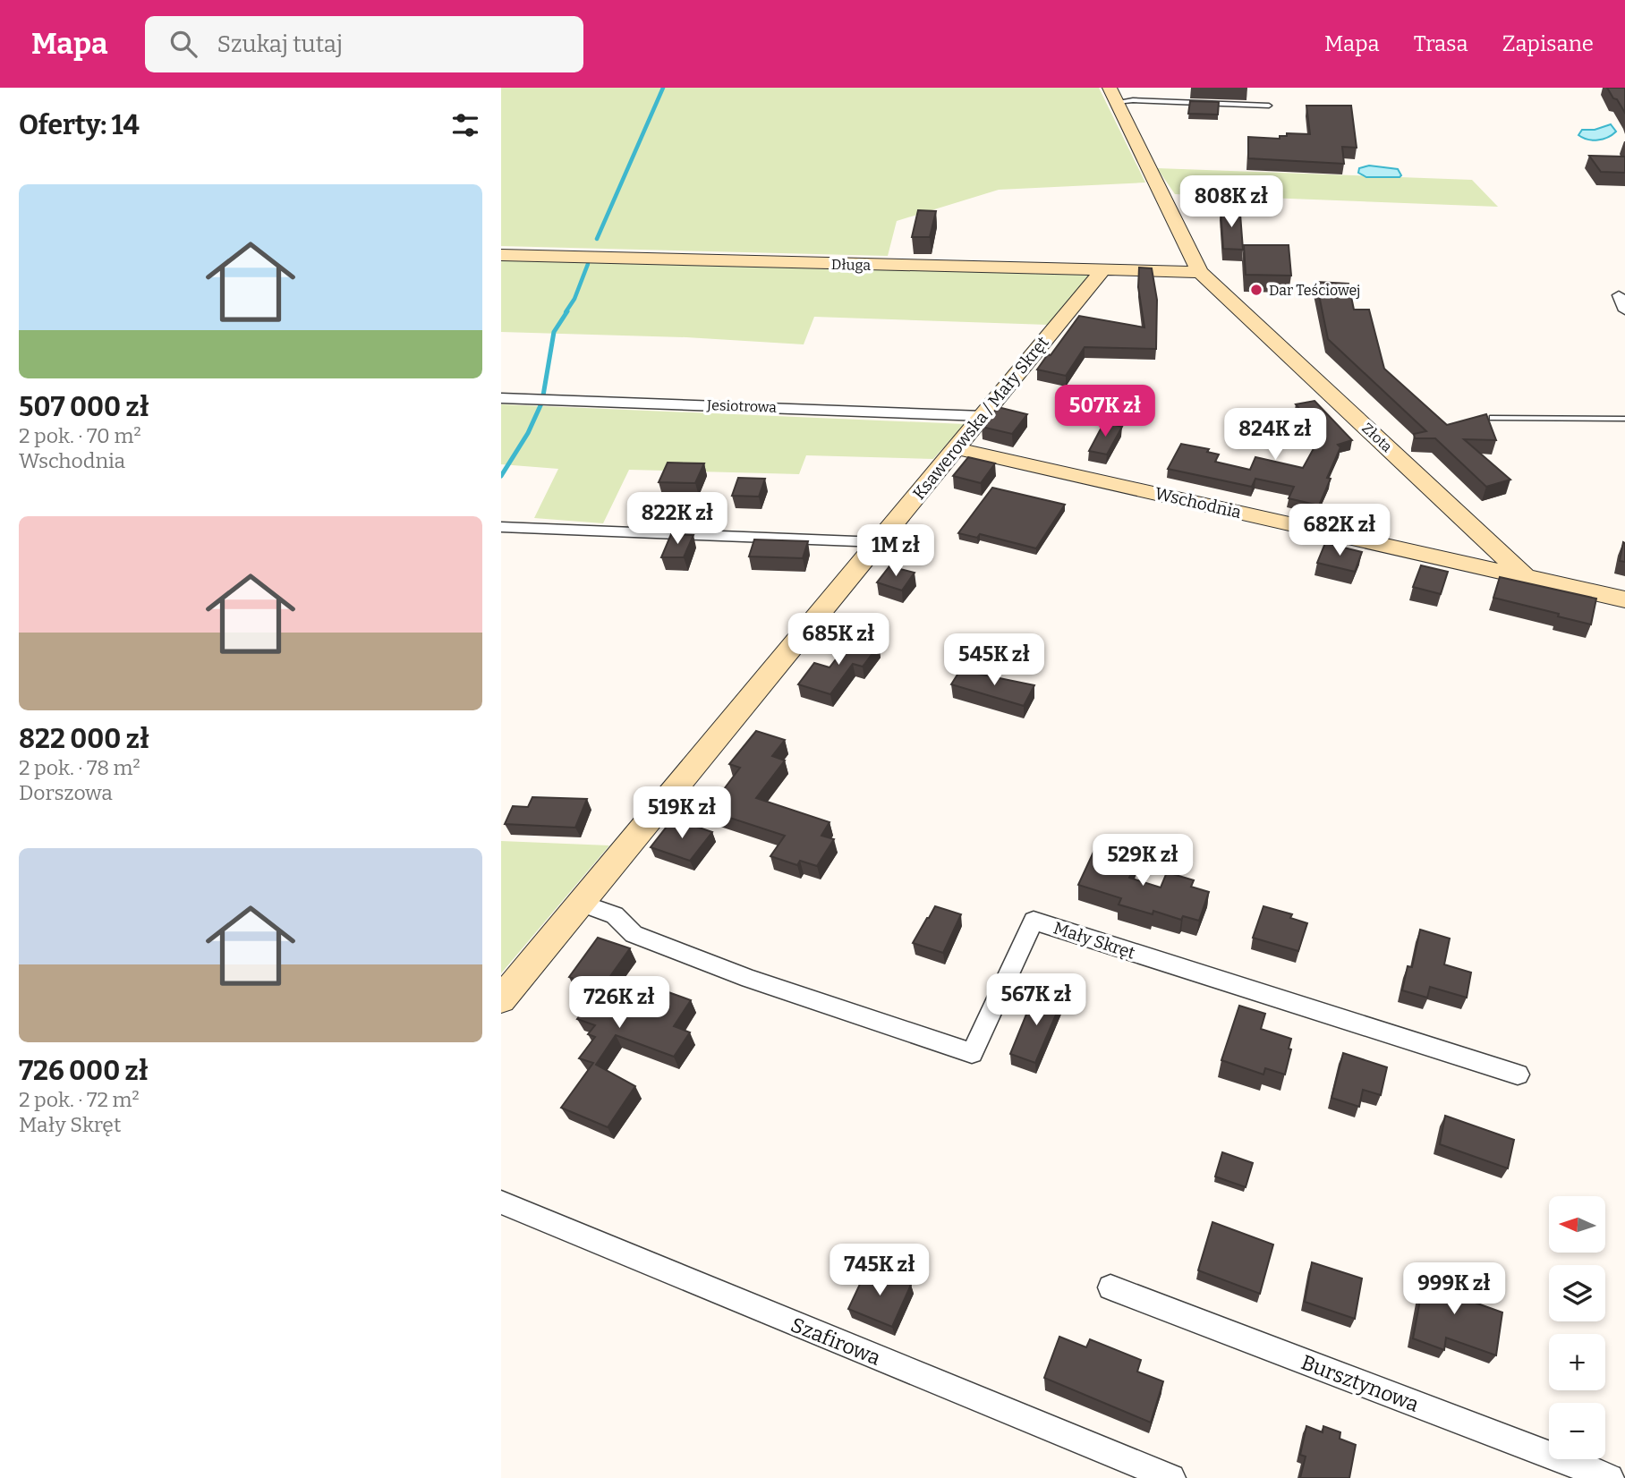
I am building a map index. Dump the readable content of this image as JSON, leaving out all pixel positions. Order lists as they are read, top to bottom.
{
  "streets": {
    "street": [
      "Długa",
      "Jesiotrowa",
      "Ksawerowska / Mały Skręt",
      "Złota",
      "Wschodnia",
      "Mały Skręt",
      "Szafirowa",
      "Bursztynowa"
    ]
  },
  "crossings": [
    ["Długa", "Ksawerowska / Mały Skręt"],
    ["Długa", "Złota"],
    ["Jesiotrowa", "Ksawerowska / Mały Skręt"],
    ["Ksawerowska / Mały Skręt", "Wschodnia"],
    ["Ksawerowska / Mały Skręt", "Mały Skręt"],
    ["Złota", "Wschodnia"]
  ],
  "places": ["Dar Teściowej"],
  "north": "left",
  "page": {
    "header": "Mapa",
    "search": "Szukaj tutaj",
    "nav": ["Mapa", "Trasa", "Zapisane"],
    "heading": "Oferty: 14",
    "list": [
      {
        "name": "507 000 zł",
        "note": "2 pok. · 70 m² · Wschodnia"
      },
      {
        "name": "822 000 zł",
        "note": "2 pok. · 78 m² · Dorszowa"
      },
      {
        "name": "726 000 zł",
        "note": "2 pok. · 72 m² · Mały Skręt"
      }
    ],
    "price": [
      "808K zł",
      "507K zł",
      "824K zł",
      "822K zł",
      "682K zł",
      "1M zł",
      "685K zł",
      "545K zł",
      "519K zł",
      "529K zł",
      "567K zł",
      "726K zł",
      "745K zł",
      "999K zł"
    ],
    "map_buttons": ["+", "−"]
  }
}
